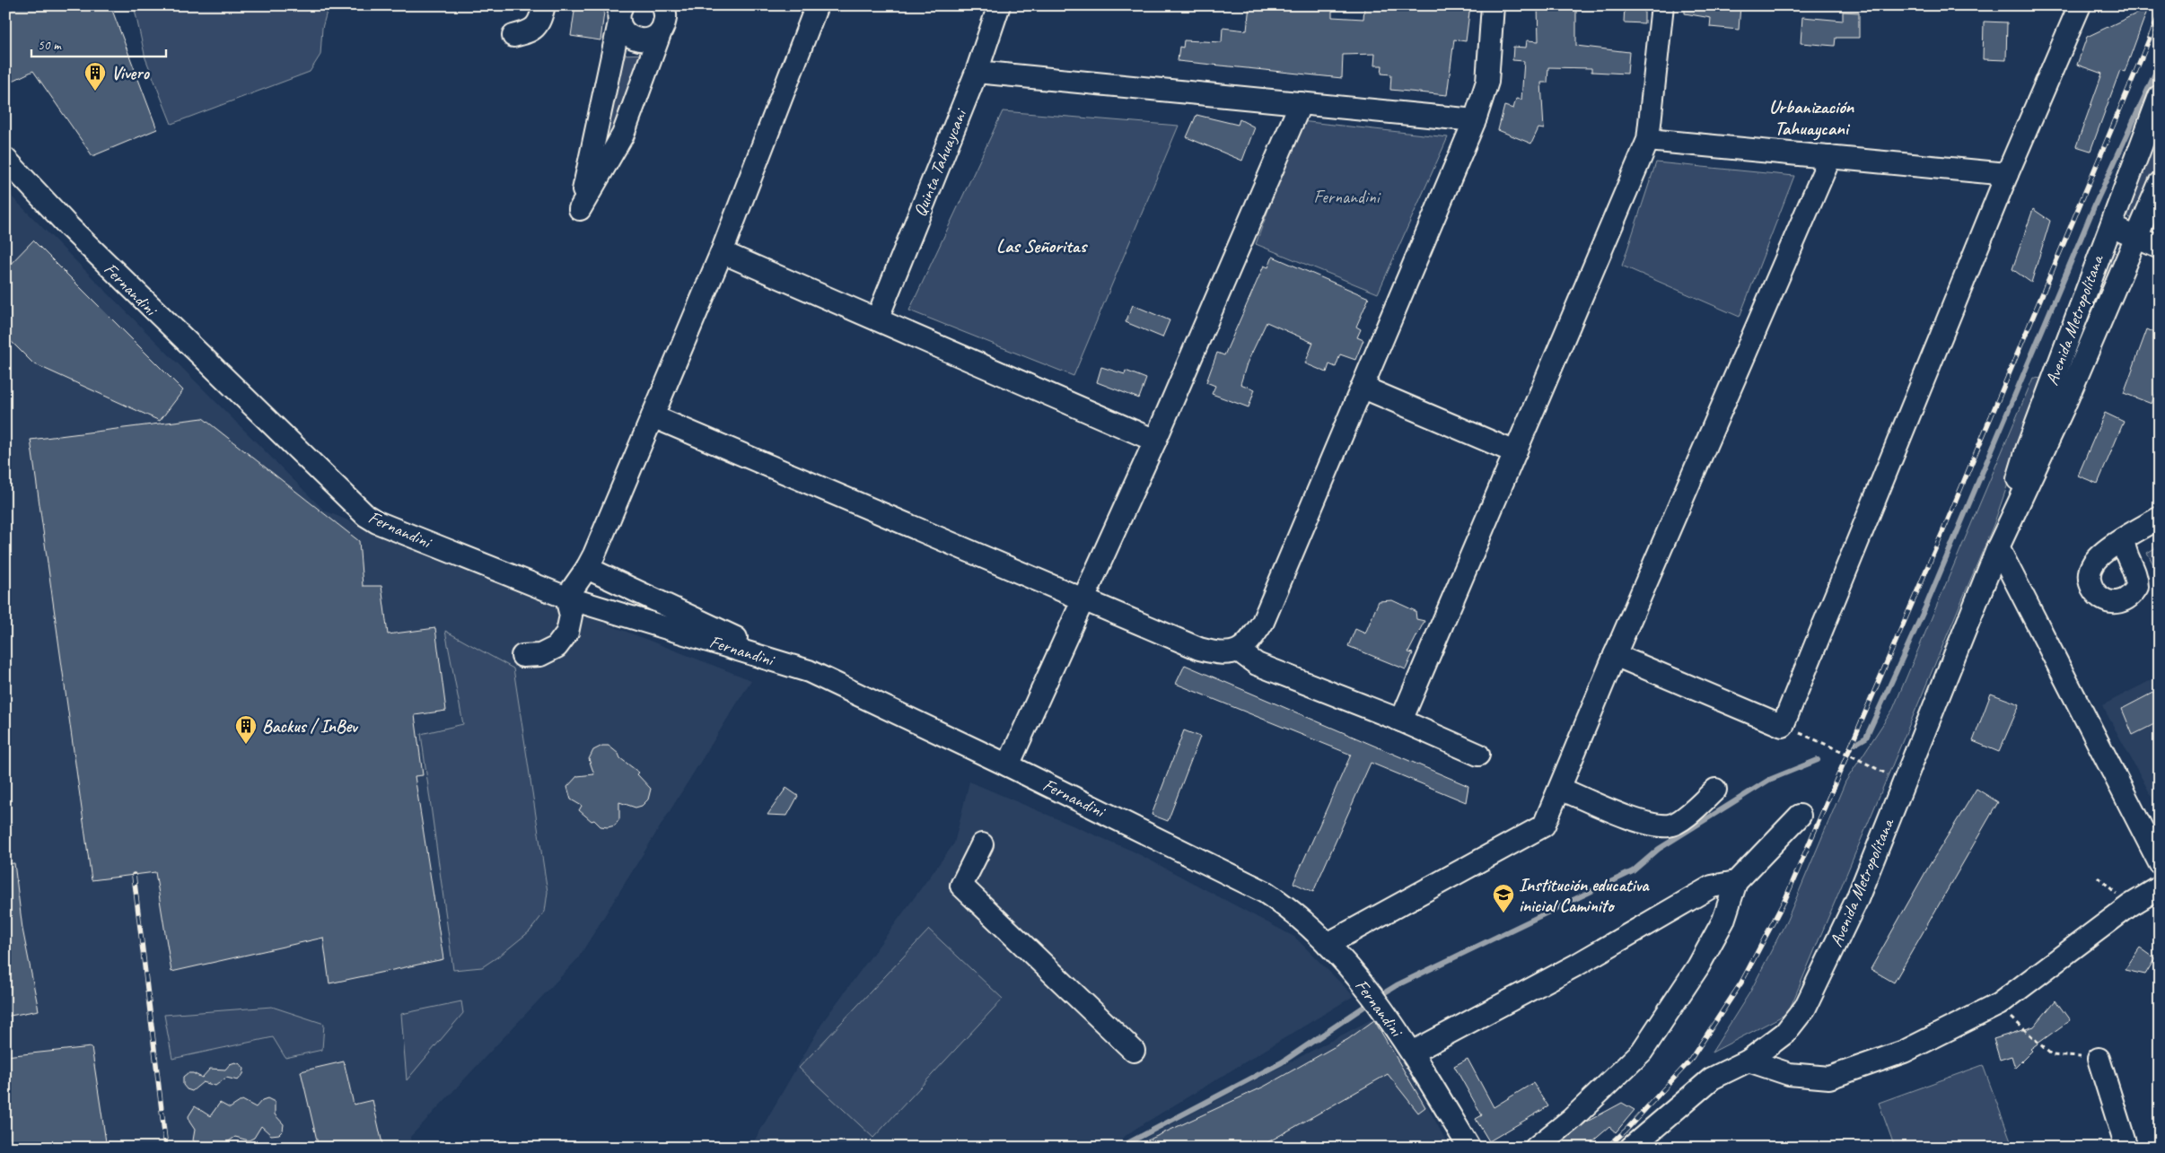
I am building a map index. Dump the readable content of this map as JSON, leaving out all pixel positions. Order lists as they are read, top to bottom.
{
  "streets": {
    "street": ["Quinta Tahuaycani", "Fernandini", "Avenida Metropolitana"]
  },
  "districts": ["Urbanización Tahuaycani", "Las Señoritas"],
  "parks": ["Fernandini"],
  "places": {
    "building": ["Vivero", "Backus / InBev"],
    "school or university": ["Institución educativa inicial Caminito"]
  },
  "scale_bar": "50 m"
}
